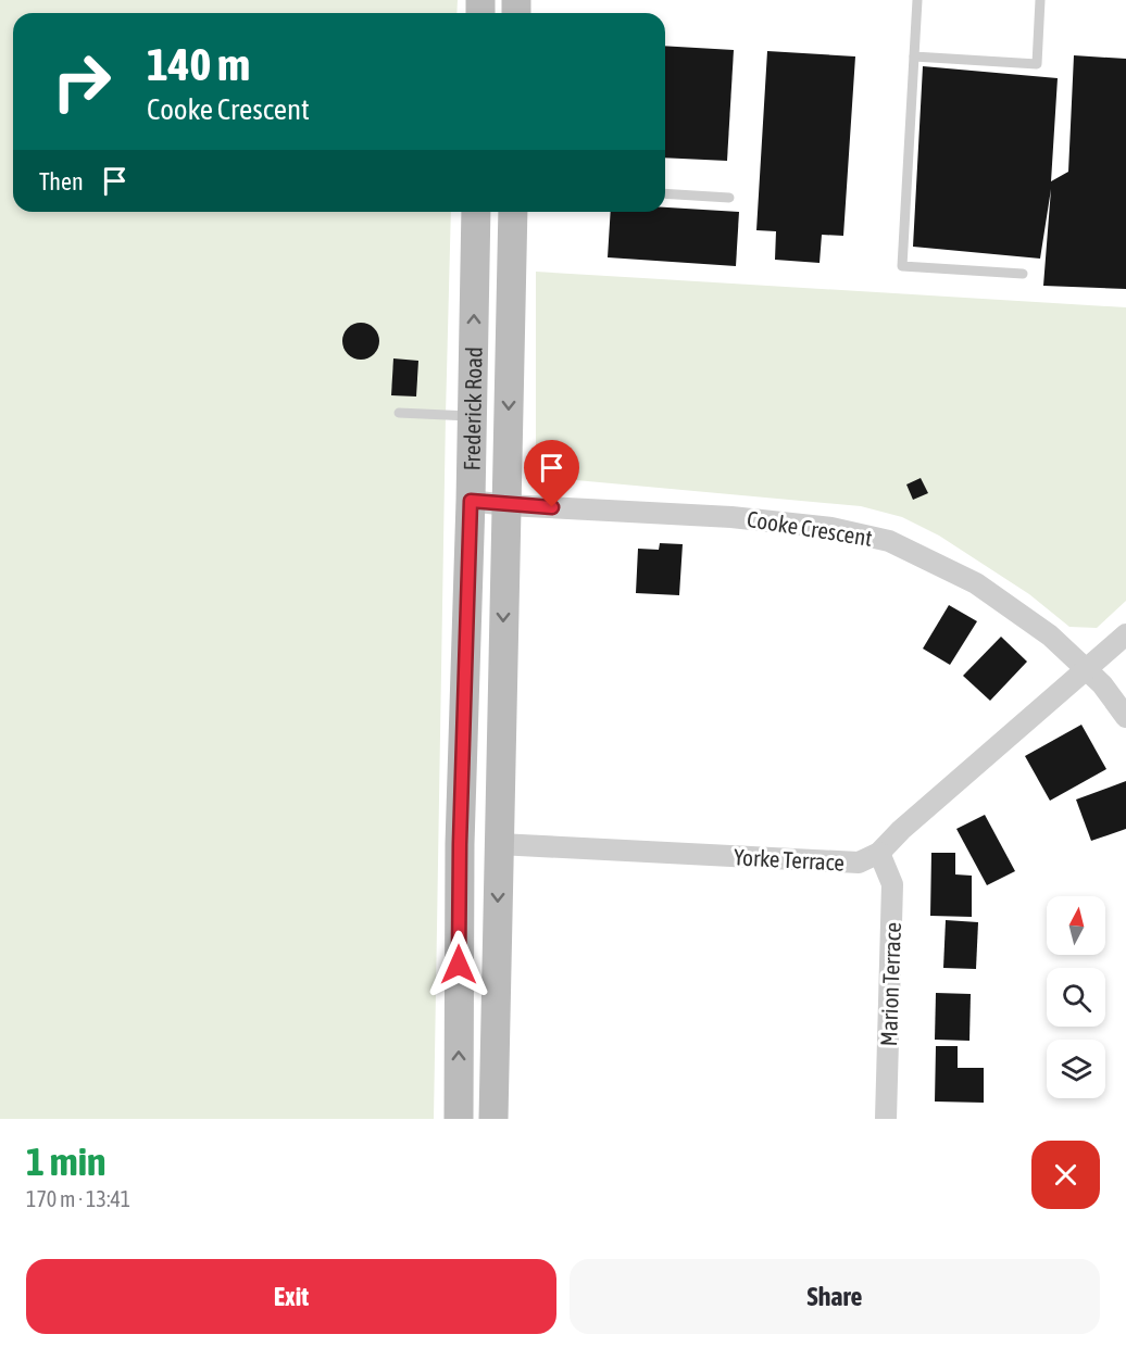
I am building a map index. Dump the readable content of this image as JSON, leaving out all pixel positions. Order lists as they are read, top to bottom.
{
  "streets": {
    "main road": ["Frederick Road"],
    "street": ["Cooke Crescent", "Yorke Terrace", "Marion Terrace"]
  },
  "crossings": [
    ["Frederick Road", "Cooke Crescent"],
    ["Frederick Road", "Yorke Terrace"],
    ["Cooke Crescent", "Yorke Terrace"],
    ["Yorke Terrace", "Marion Terrace"]
  ],
  "north": "top",
  "page": {
    "turn": ["140 m", "Cooke Crescent"],
    "then": "Then",
    "heading": ["1 min", "170 m · 13:41"],
    "buttons": ["Exit", "Share"]
  }
}
